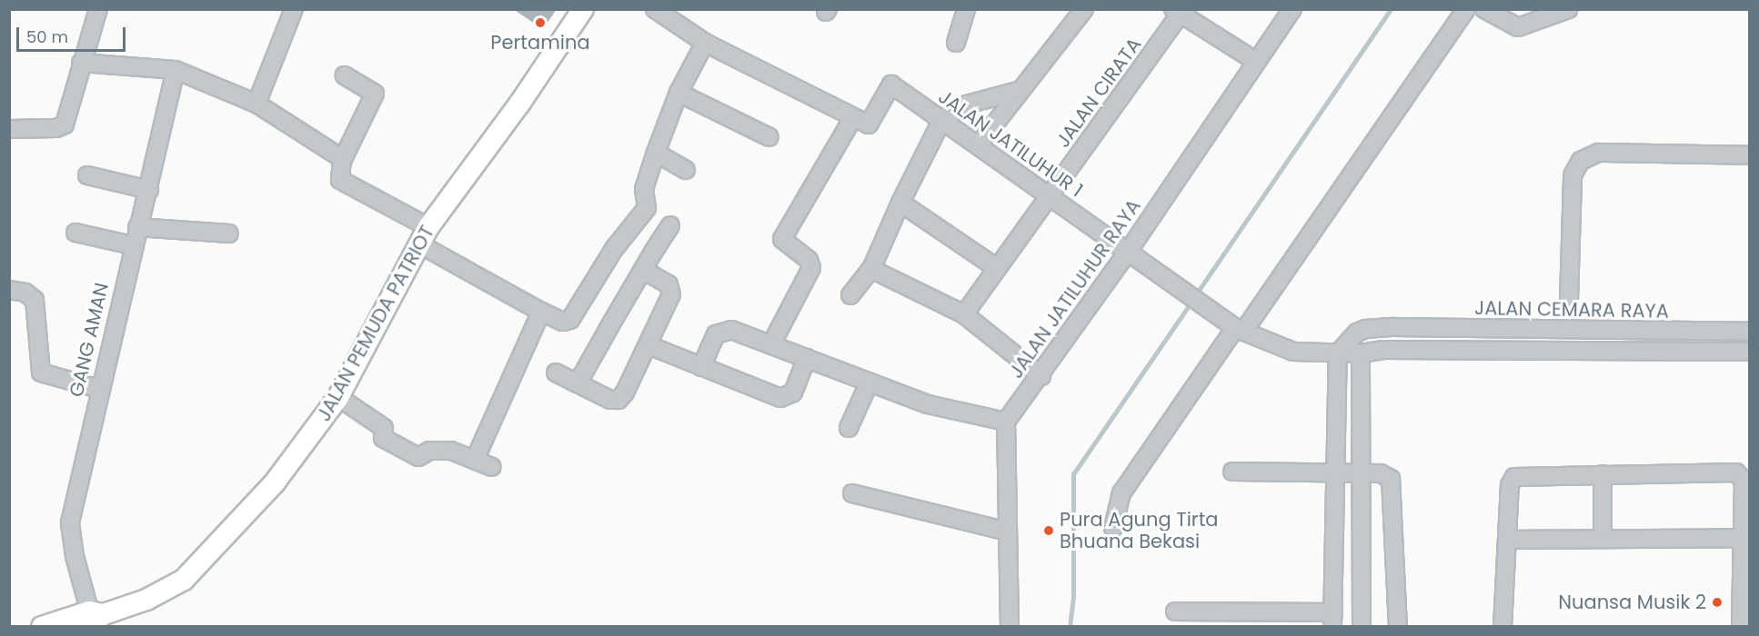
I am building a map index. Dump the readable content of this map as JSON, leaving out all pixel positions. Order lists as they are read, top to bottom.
{
  "streets": {
    "main road": ["JALAN PEMUDA PATRIOT"],
    "street": [
      "JALAN CIRATA",
      "JALAN JATILUHUR 1",
      "JALAN JATILUHUR RAYA",
      "JALAN CEMARA RAYA",
      "GANG AMAN"
    ]
  },
  "crossings": [
    ["JALAN CIRATA", "JALAN JATILUHUR 1"],
    ["JALAN JATILUHUR 1", "JALAN JATILUHUR RAYA"],
    ["JALAN JATILUHUR 1", "JALAN CEMARA RAYA"],
    ["JALAN PEMUDA PATRIOT", "GANG AMAN"]
  ],
  "places": ["Pertamina", "Pura Agung Tirta Bhuana Bekasi", "Nuansa Musik 2"],
  "scale_bar": "50 m"
}
